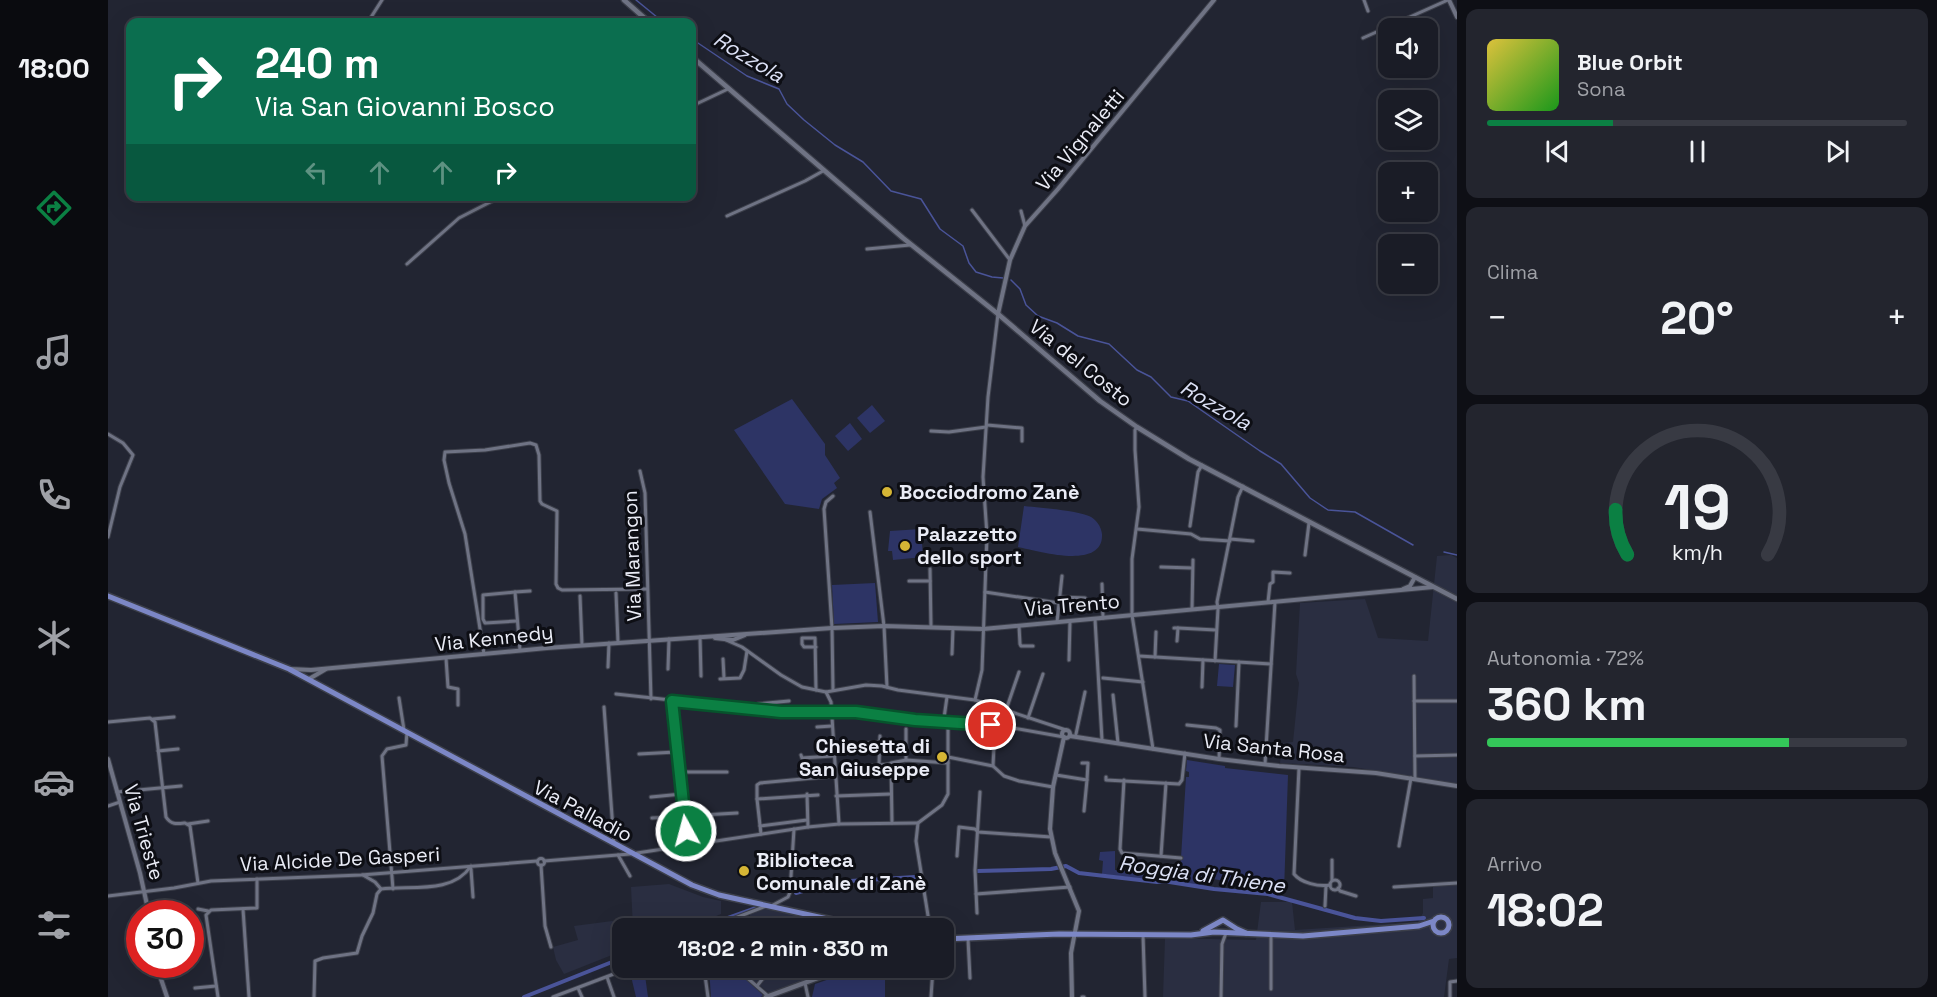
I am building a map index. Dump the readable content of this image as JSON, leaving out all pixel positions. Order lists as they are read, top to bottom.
{
  "streets": {
    "main road": ["Via del Costo", "Via Palladio"],
    "street": [
      "Via Vignaletti",
      "Via Marangon",
      "Via Trento",
      "Via Kennedy",
      "Via Santa Rosa",
      "Via Trieste",
      "Via Alcide De Gasperi"
    ]
  },
  "crossings": [
    ["Via Vignaletti", "Via del Costo"],
    ["Via del Costo", "Via Trento"],
    ["Via Marangon", "Via Kennedy"],
    ["Via Trento", "Via Kennedy"],
    ["Via Kennedy", "Via Palladio"],
    ["Via Palladio", "Via Alcide De Gasperi"],
    ["Via Trieste", "Via Alcide De Gasperi"]
  ],
  "water": ["Rozzola", "Roggia di Thiene"],
  "places": [
    "Bocciodromo Zanè",
    "Palazzetto dello sport",
    "Chiesetta di San Giuseppe",
    "Biblioteca Comunale di Zanè"
  ],
  "page": {
    "tabs": "18:00",
    "map_buttons": ["+", "−"],
    "turn": ["240 m", "Via San Giovanni Bosco"],
    "song": ["Blue Orbit", "Sona"],
    "tile": [
      "Clima",
      ["Autonomia · 72%", "360 km"],
      ["Arrivo", "18:02"]
    ],
    "heat": ["−", "20°", "+"],
    "limit": "30",
    "trip": "18:02 · 2 min · 830 m",
    "gauge": ["19", "km/h"]
  }
}
